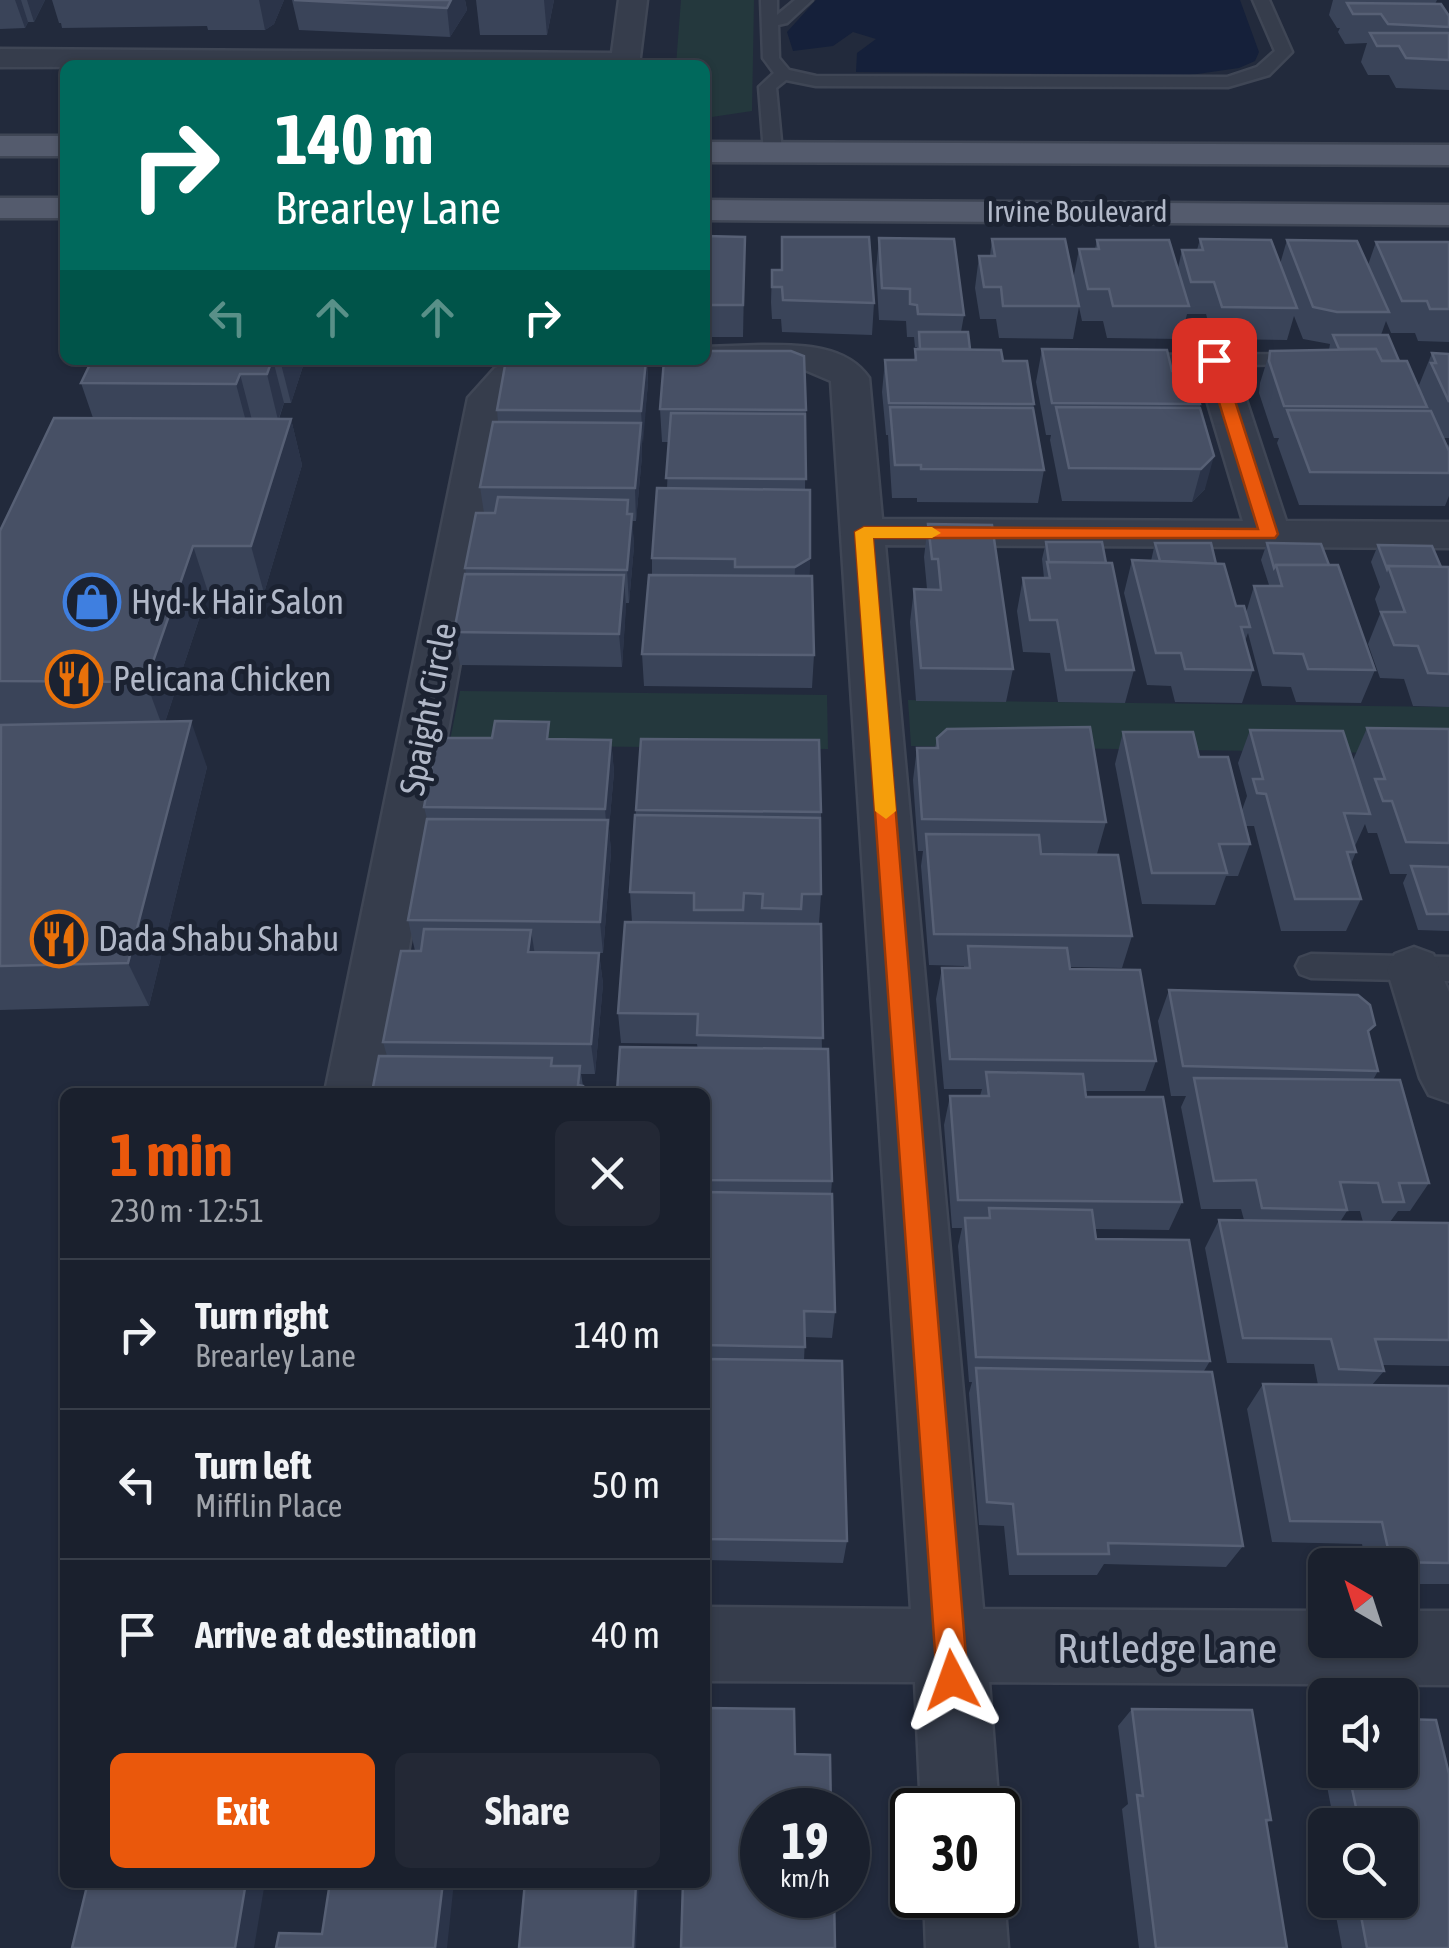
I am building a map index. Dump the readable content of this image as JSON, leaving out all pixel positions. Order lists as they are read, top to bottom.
{
  "streets": {
    "main road": ["Irvine Boulevard"],
    "street": ["Spaight Circle", "Rutledge Lane"]
  },
  "places": {
    "shop": ["Hyd-k Hair Salon"],
    "restaurant": ["Pelicana Chicken", "Dada Shabu Shabu"]
  },
  "north": "top left",
  "page": {
    "turn": ["140 m", "Brearley Lane"],
    "heading": ["1 min", "230 m · 12:51"],
    "list": [
      {
        "name": "Turn right",
        "note": "Brearley Lane",
        "value": "140 m"
      },
      {
        "name": "Turn left",
        "note": "Mifflin Place",
        "value": "50 m"
      },
      {
        "name": "Arrive at destination",
        "value": "40 m"
      }
    ],
    "buttons": ["Exit", "Share"],
    "speed": "19 km/h",
    "limit": "30"
  }
}
